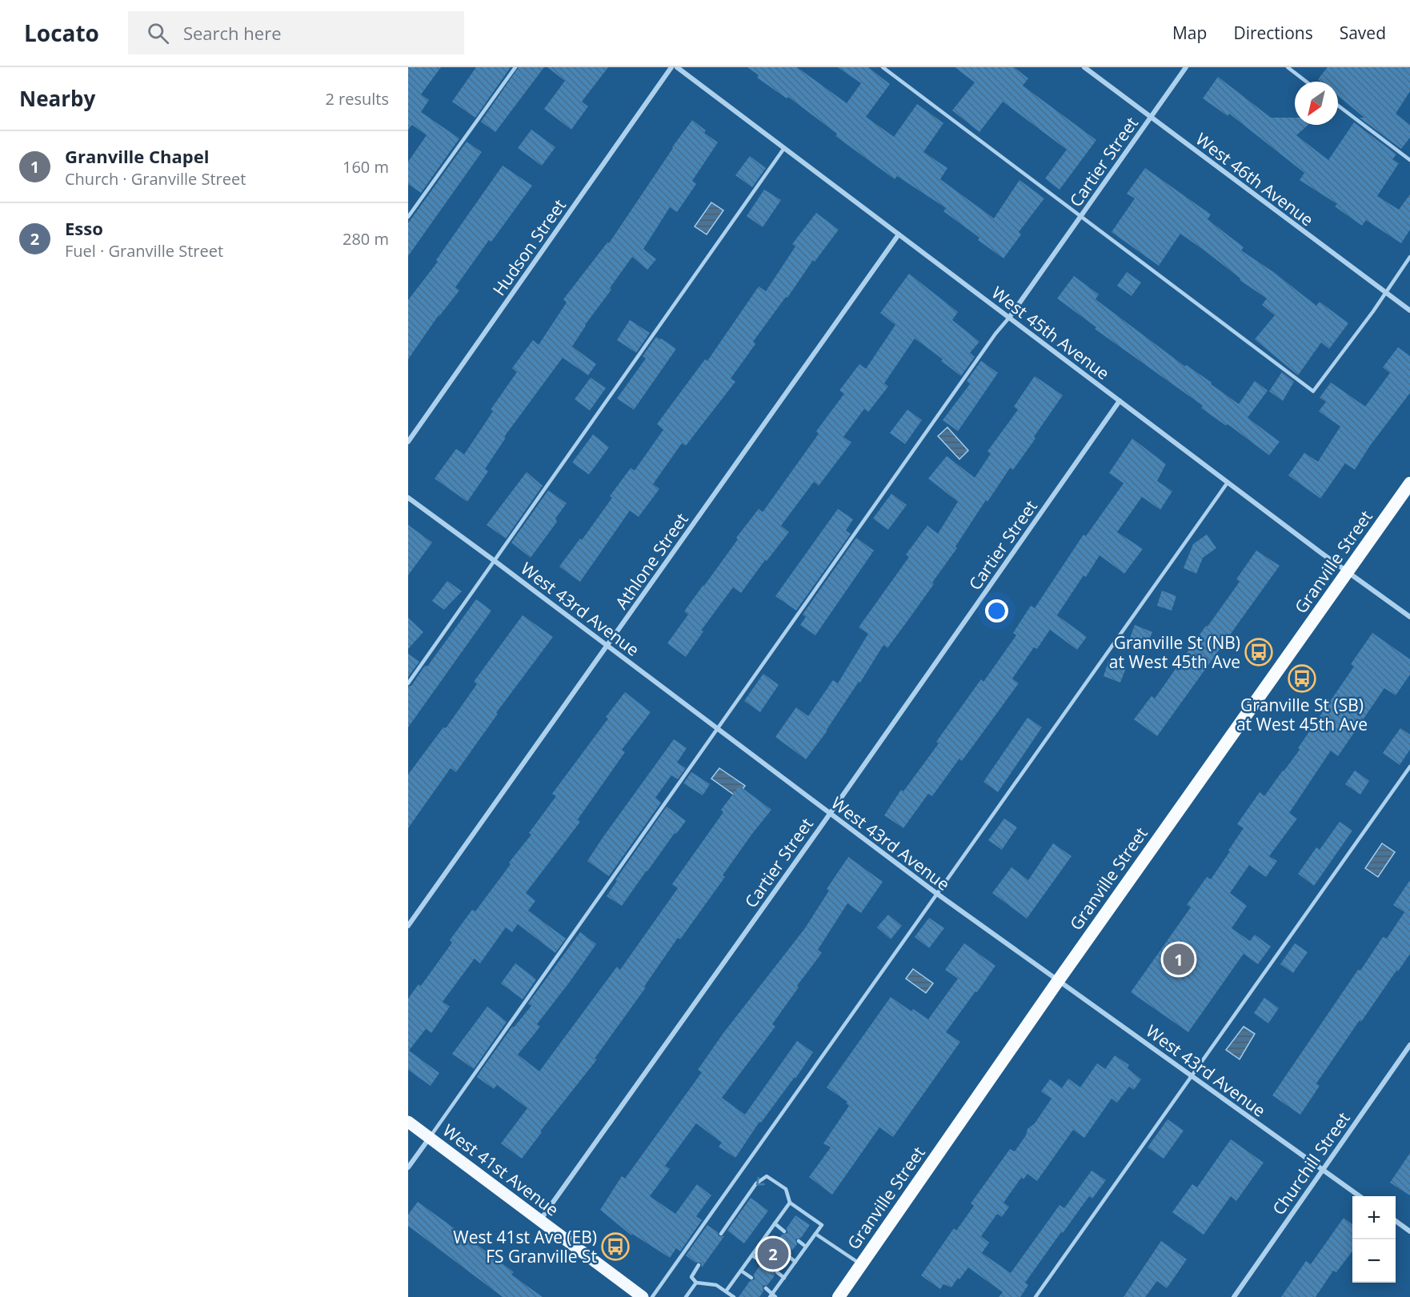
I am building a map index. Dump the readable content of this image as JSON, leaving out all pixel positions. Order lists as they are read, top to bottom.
{
  "streets": {
    "highway": ["Granville Street"],
    "main road": ["West 41st Avenue"],
    "street": [
      "Cartier Street",
      "West 46th Avenue",
      "Hudson Street",
      "West 45th Avenue",
      "Athlone Street",
      "West 43rd Avenue",
      "Churchill Street"
    ]
  },
  "crossings": [
    ["Cartier Street", "West 46th Avenue"],
    ["Cartier Street", "West 45th Avenue"],
    ["Cartier Street", "West 43rd Avenue"],
    ["Cartier Street", "West 41st Avenue"],
    ["West 45th Avenue", "Athlone Street"],
    ["West 45th Avenue", "Granville Street"],
    ["Athlone Street", "West 43rd Avenue"],
    ["Granville Street", "West 43rd Avenue"],
    ["West 43rd Avenue", "Churchill Street"]
  ],
  "places": {
    "bus stop": ["Granville St (NB) at West 45th Ave", "Granville St (SB) at West 45th Ave", "West 41st Ave (EB) FS Granville St"]
  },
  "north": "bottom left",
  "page": {
    "header": "Locato",
    "search": "Search here",
    "nav": ["Map", "Directions", "Saved"],
    "heading": ["Nearby", "2 results"],
    "list": [
      {
        "mark": "1",
        "name": "Granville Chapel",
        "note": "Church · Granville Street",
        "value": "160 m"
      },
      {
        "mark": "2",
        "name": "Esso",
        "note": "Fuel · Granville Street",
        "value": "280 m"
      }
    ],
    "pins": ["1", "2"],
    "map_buttons": ["+", "−"]
  }
}
